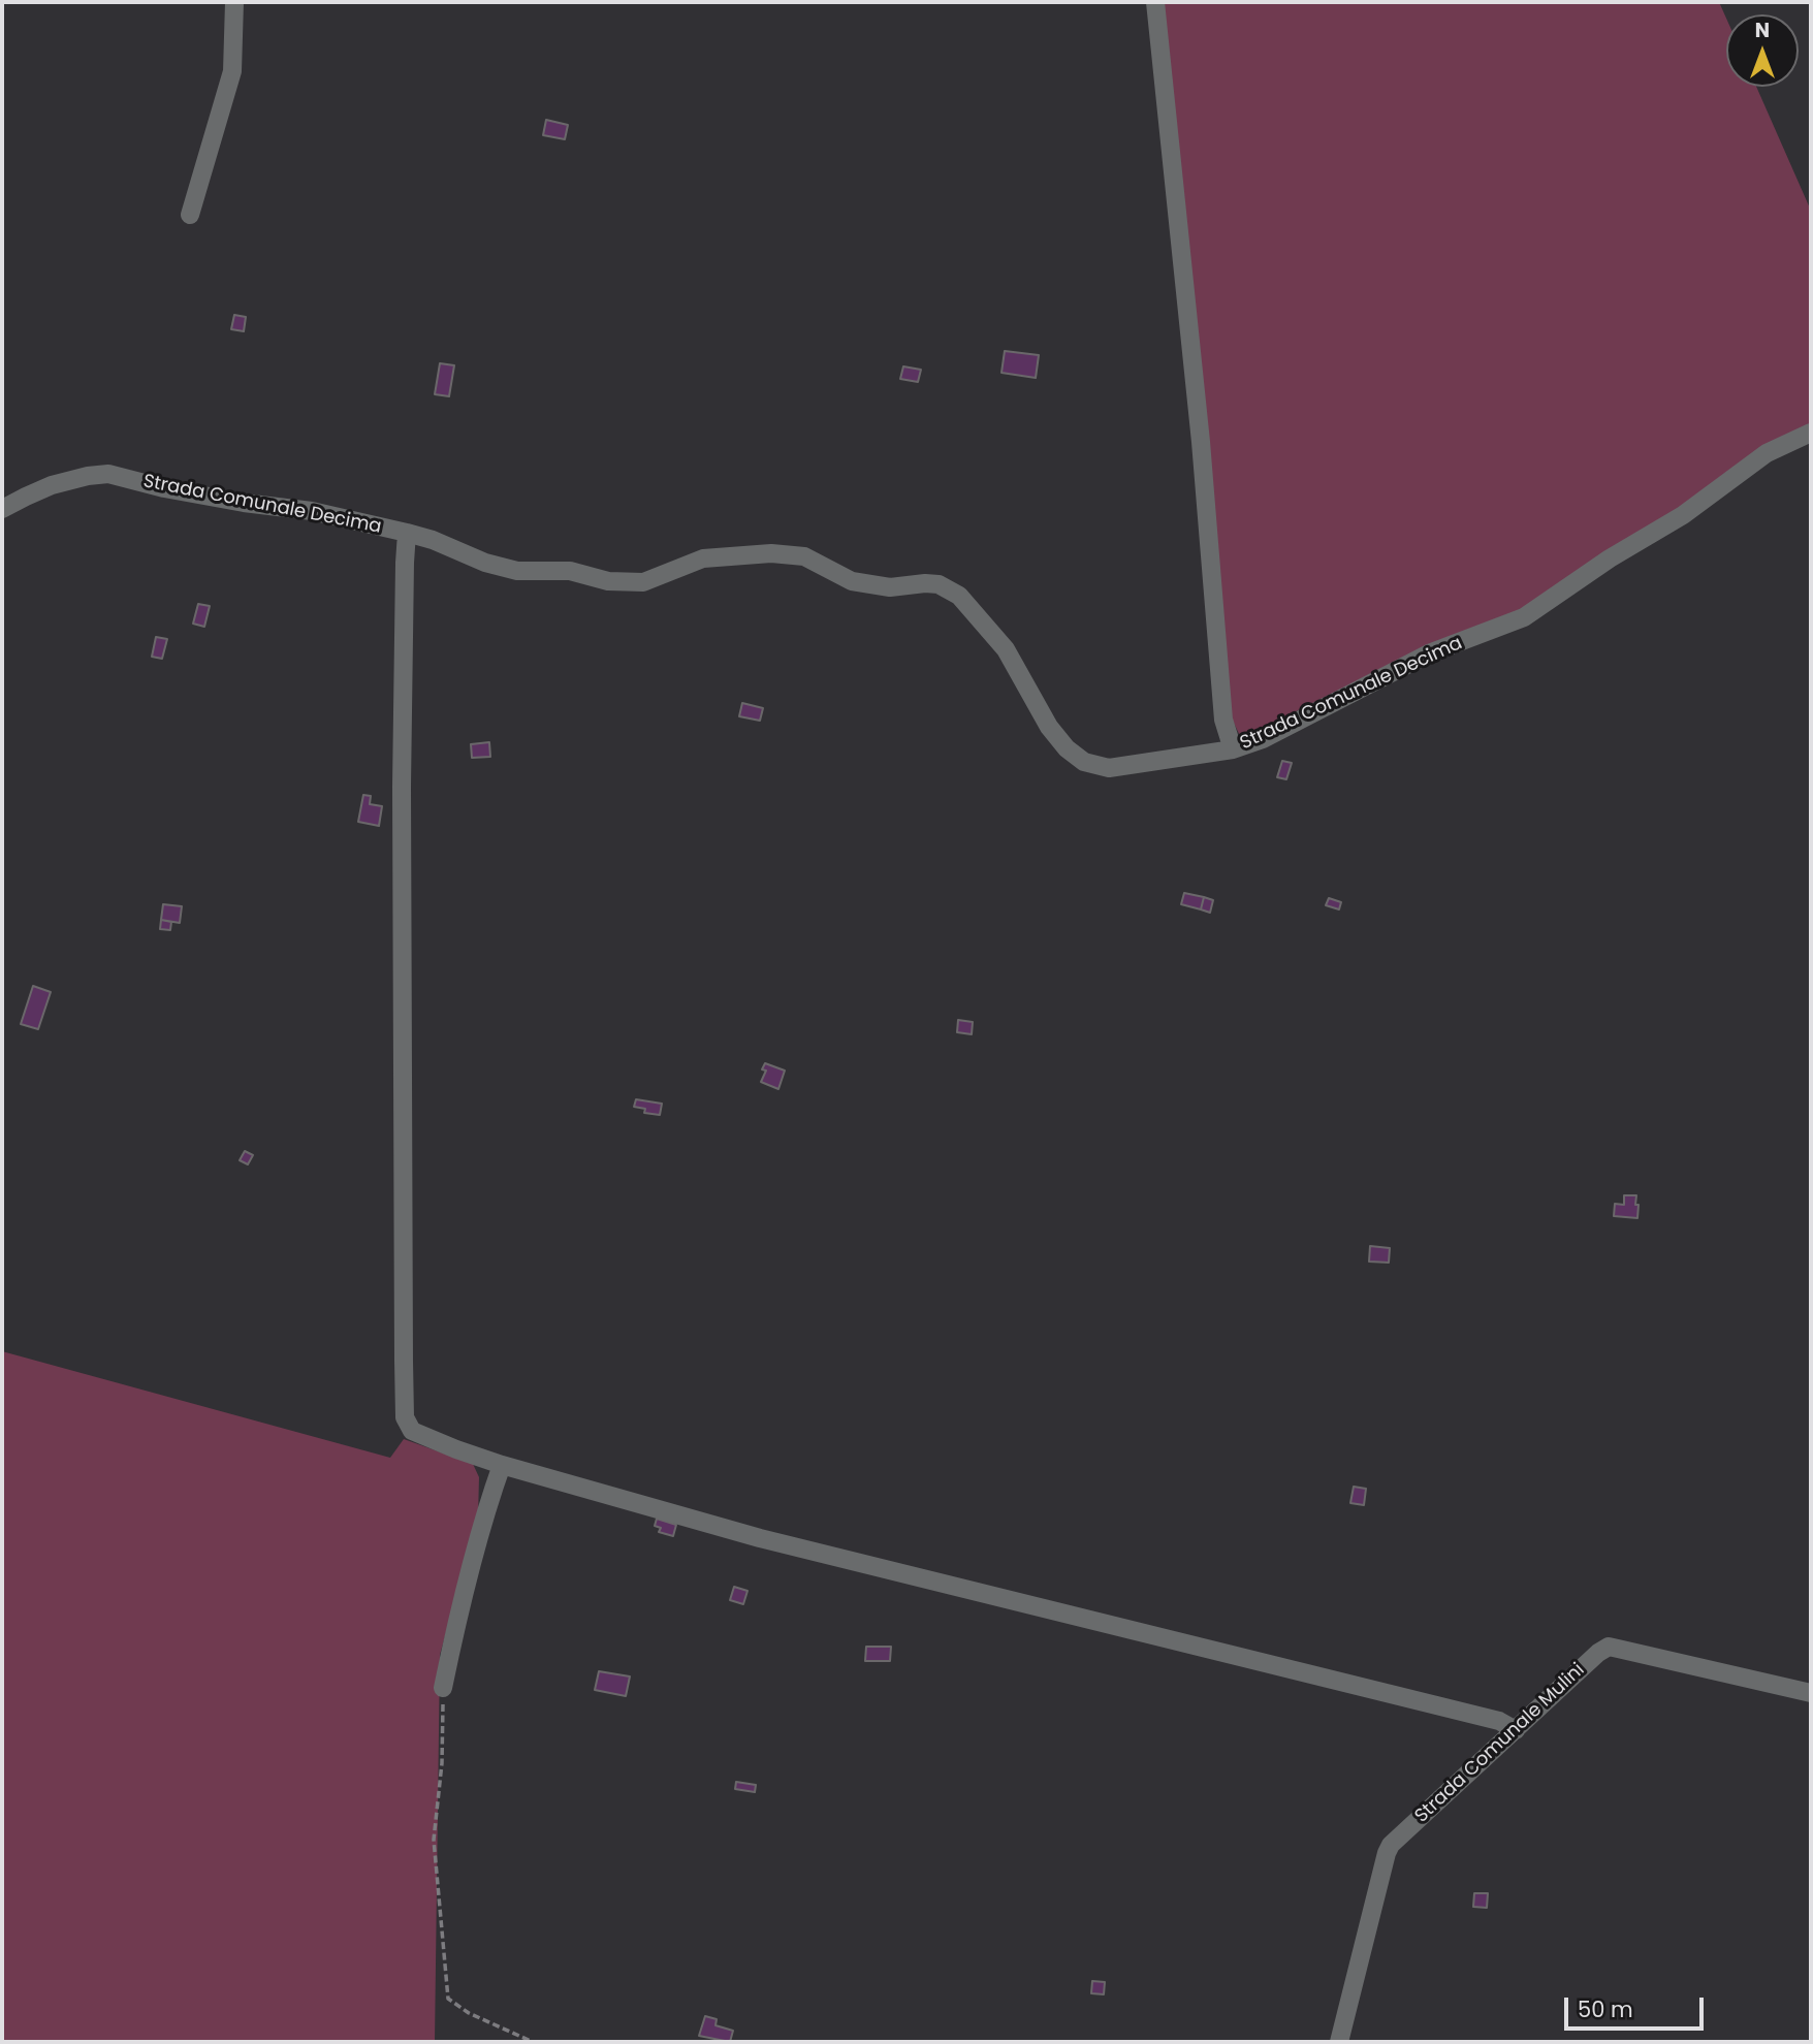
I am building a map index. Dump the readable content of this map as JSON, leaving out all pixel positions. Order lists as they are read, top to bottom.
{
  "streets": {
    "street": ["Strada Comunale Decima", "Strada Comunale Mulini"]
  },
  "scale_bar": "50 m",
  "north": "top"
}
